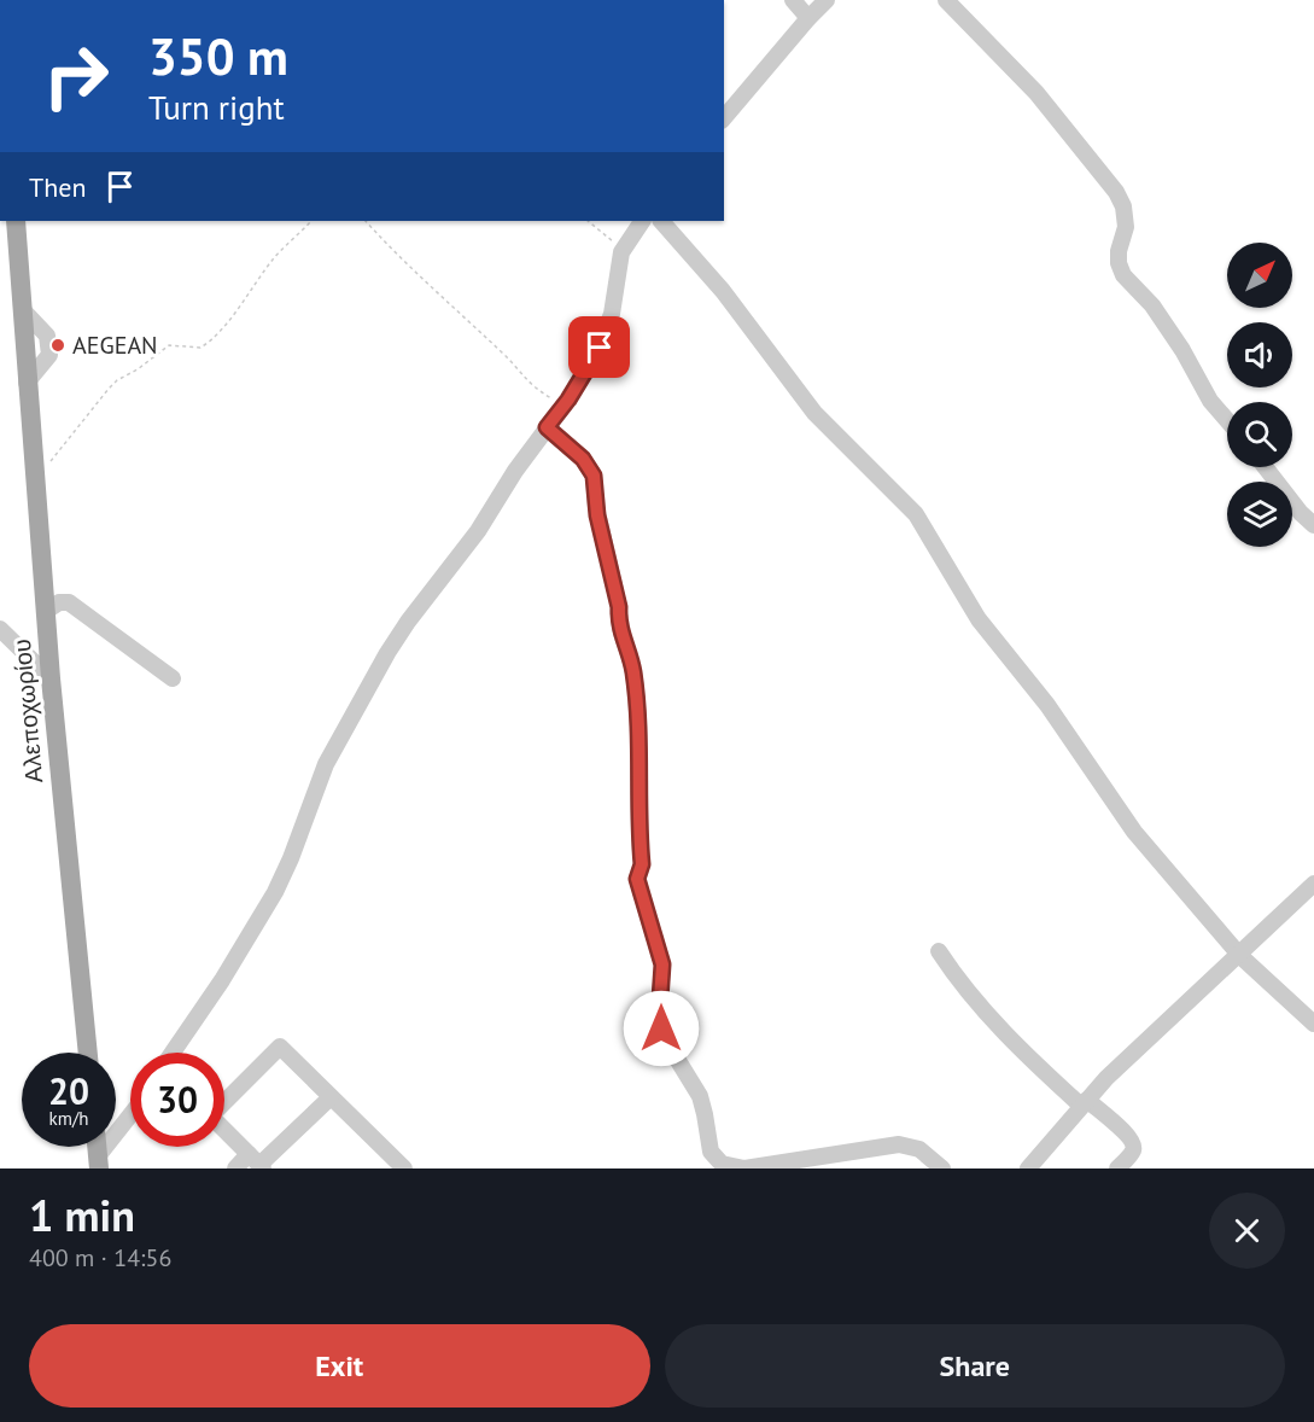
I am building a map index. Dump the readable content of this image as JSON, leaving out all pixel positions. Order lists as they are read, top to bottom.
{
  "streets": {
    "main road": ["Αλεποχωρίου"]
  },
  "places": ["AEGEAN"],
  "north": "top right",
  "page": {
    "turn": ["350 m", "Turn right"],
    "then": "Then",
    "speed": "20 km/h",
    "limit": "30",
    "heading": ["1 min", "400 m · 14:56"],
    "buttons": ["Exit", "Share"]
  }
}
